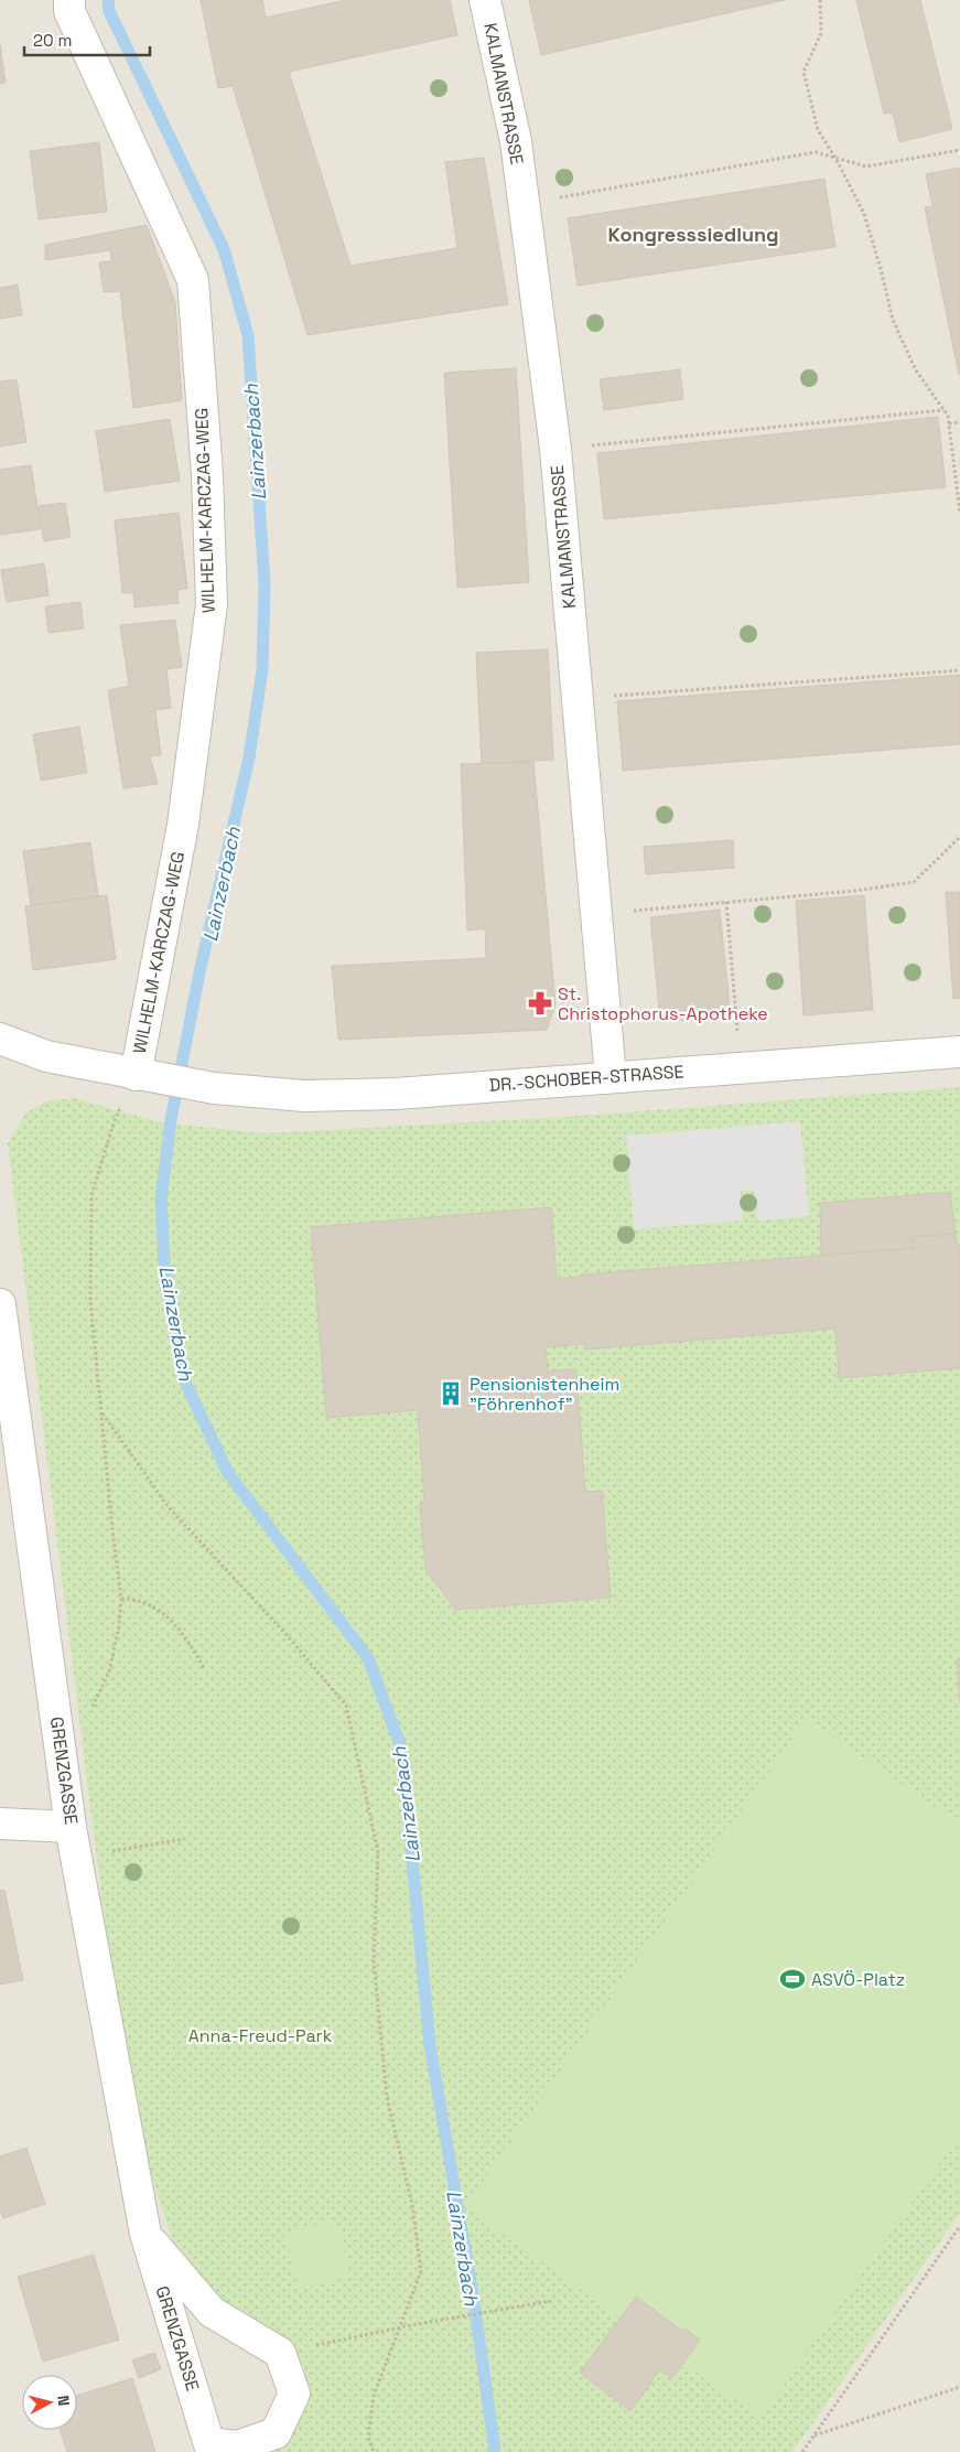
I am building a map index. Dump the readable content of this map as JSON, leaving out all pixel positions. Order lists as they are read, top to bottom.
{
  "streets": {
    "street": [
      "KALMANSTRASSE",
      "WILHELM-KARCZAG-WEG",
      "DR.-SCHOBER-STRASSE",
      "GRENZGASSE"
    ]
  },
  "crossings": [
    ["KALMANSTRASSE", "DR.-SCHOBER-STRASSE"],
    ["WILHELM-KARCZAG-WEG", "DR.-SCHOBER-STRASSE"]
  ],
  "districts": ["Kongresssiedlung"],
  "water": ["Lainzerbach"],
  "parks": ["Anna-Freud-Park"],
  "places": {
    "pharmacy": ["St. Christophorus-Apotheke"],
    "building": ["Pensionistenheim \"Föhrenhof\""],
    "sports": ["ASVÖ-Platz"]
  },
  "scale_bar": "20 m",
  "north": "right"
}
